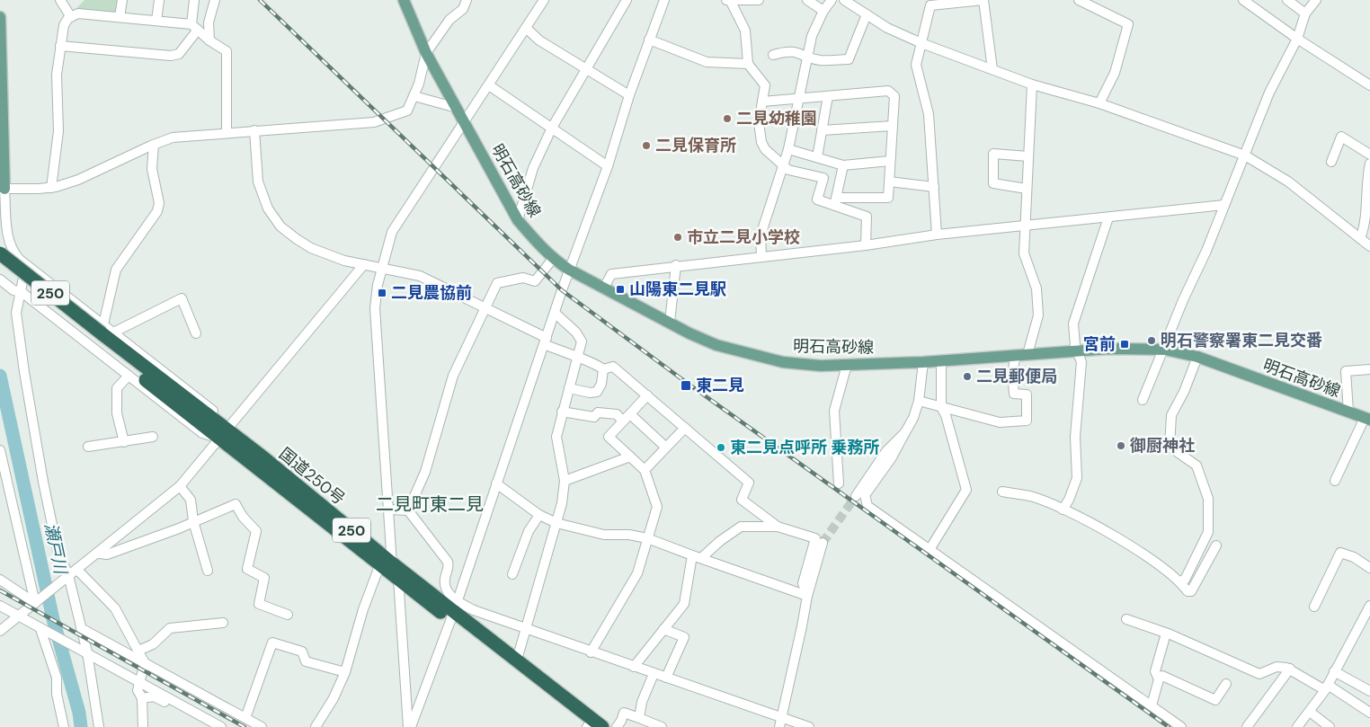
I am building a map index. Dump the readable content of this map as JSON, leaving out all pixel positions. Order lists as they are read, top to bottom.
{
  "streets": {
    "highway": ["250", "国道250号"],
    "main road": ["明石高砂線"]
  },
  "districts": ["二見町東二見"],
  "water": ["瀬戸川"],
  "places": {
    "other": [
      "二見幼稚園",
      "二見保育所",
      "市立二見小学校",
      "明石警察署東二見交番",
      "二見郵便局",
      "御厨神社",
      "東二見点呼所 乗務所"
    ],
    "transit": [
      "山陽東二見駅",
      "二見農協前",
      "宮前",
      "東二見"
    ]
  }
}
